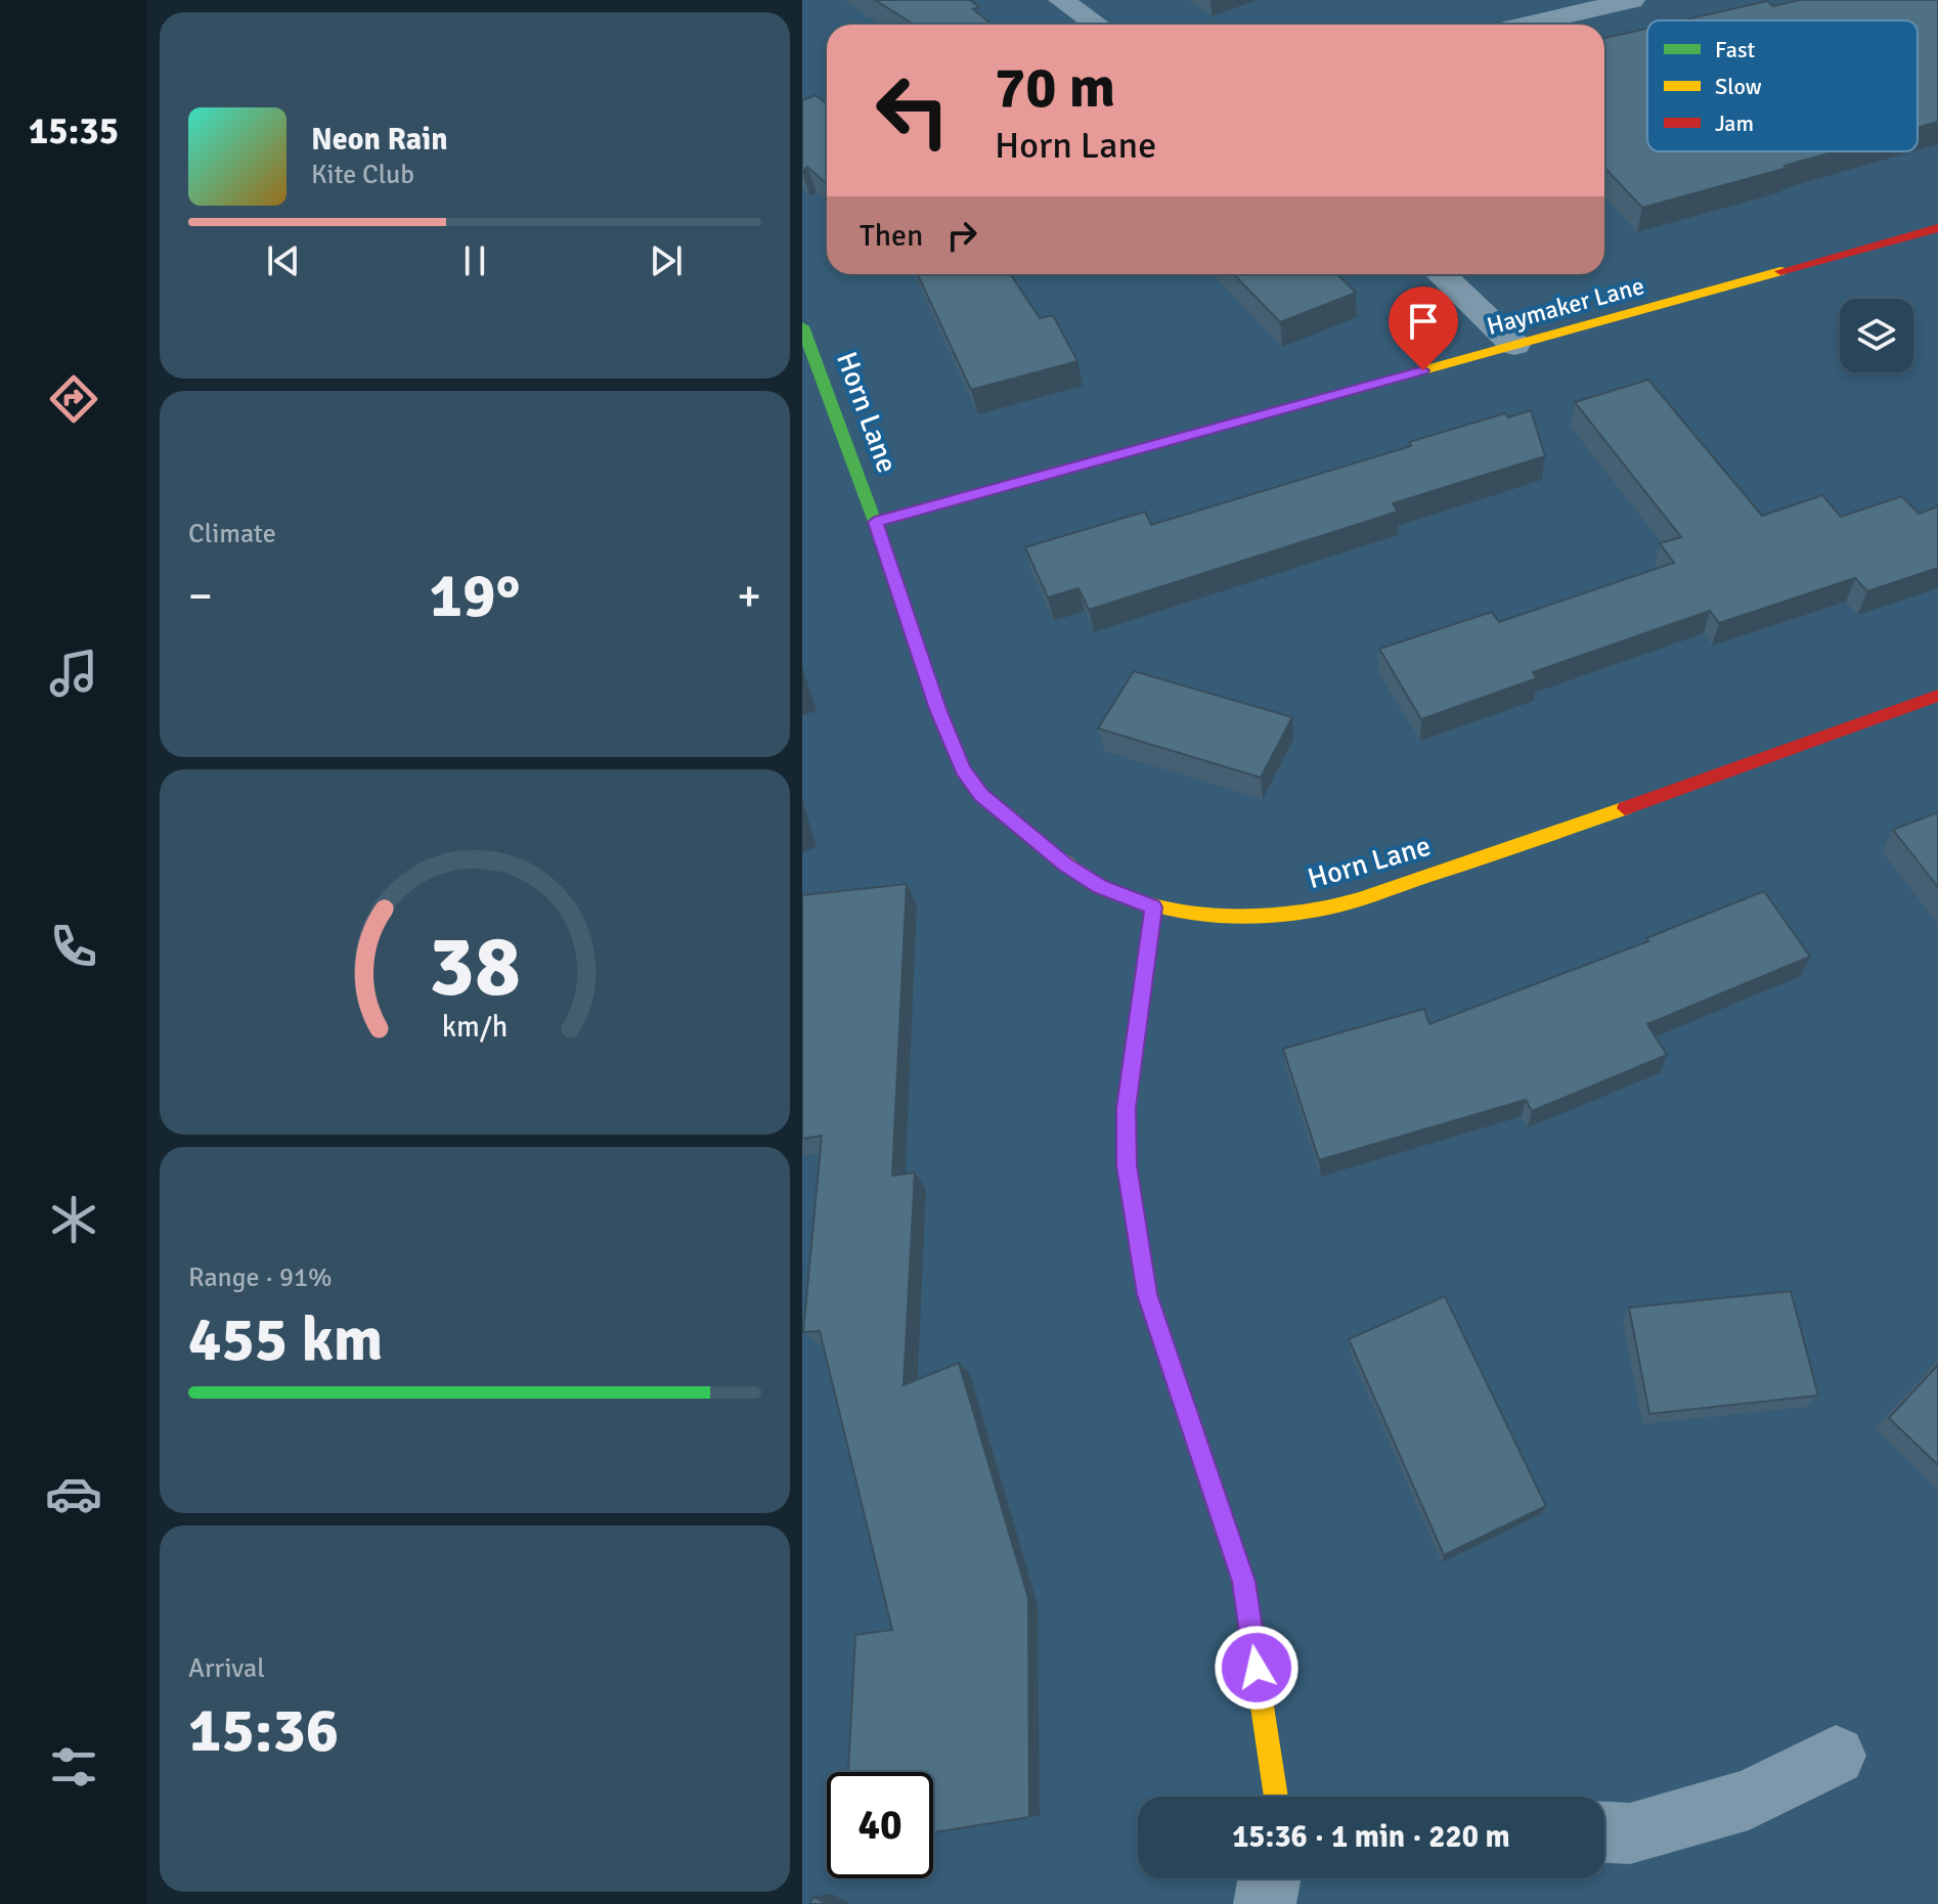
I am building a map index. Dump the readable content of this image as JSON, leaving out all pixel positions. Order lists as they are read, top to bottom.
{
  "streets": {
    "street": ["Haymaker Lane", "Horn Lane"]
  },
  "crossings": [
    ["Haymaker Lane", "Horn Lane"]
  ],
  "legend": ["Fast", "Slow", "Jam"],
  "page": {
    "tabs": "15:35",
    "turn": ["70 m", "Horn Lane"],
    "song": ["Neon Rain", "Kite Club"],
    "then": "Then",
    "tile": [
      "Climate",
      ["Range · 91%", "455 km"],
      ["Arrival", "15:36"]
    ],
    "heat": ["−", "19°", "+"],
    "limit": "40",
    "trip": "15:36 · 1 min · 220 m",
    "gauge": ["38", "km/h"]
  }
}
